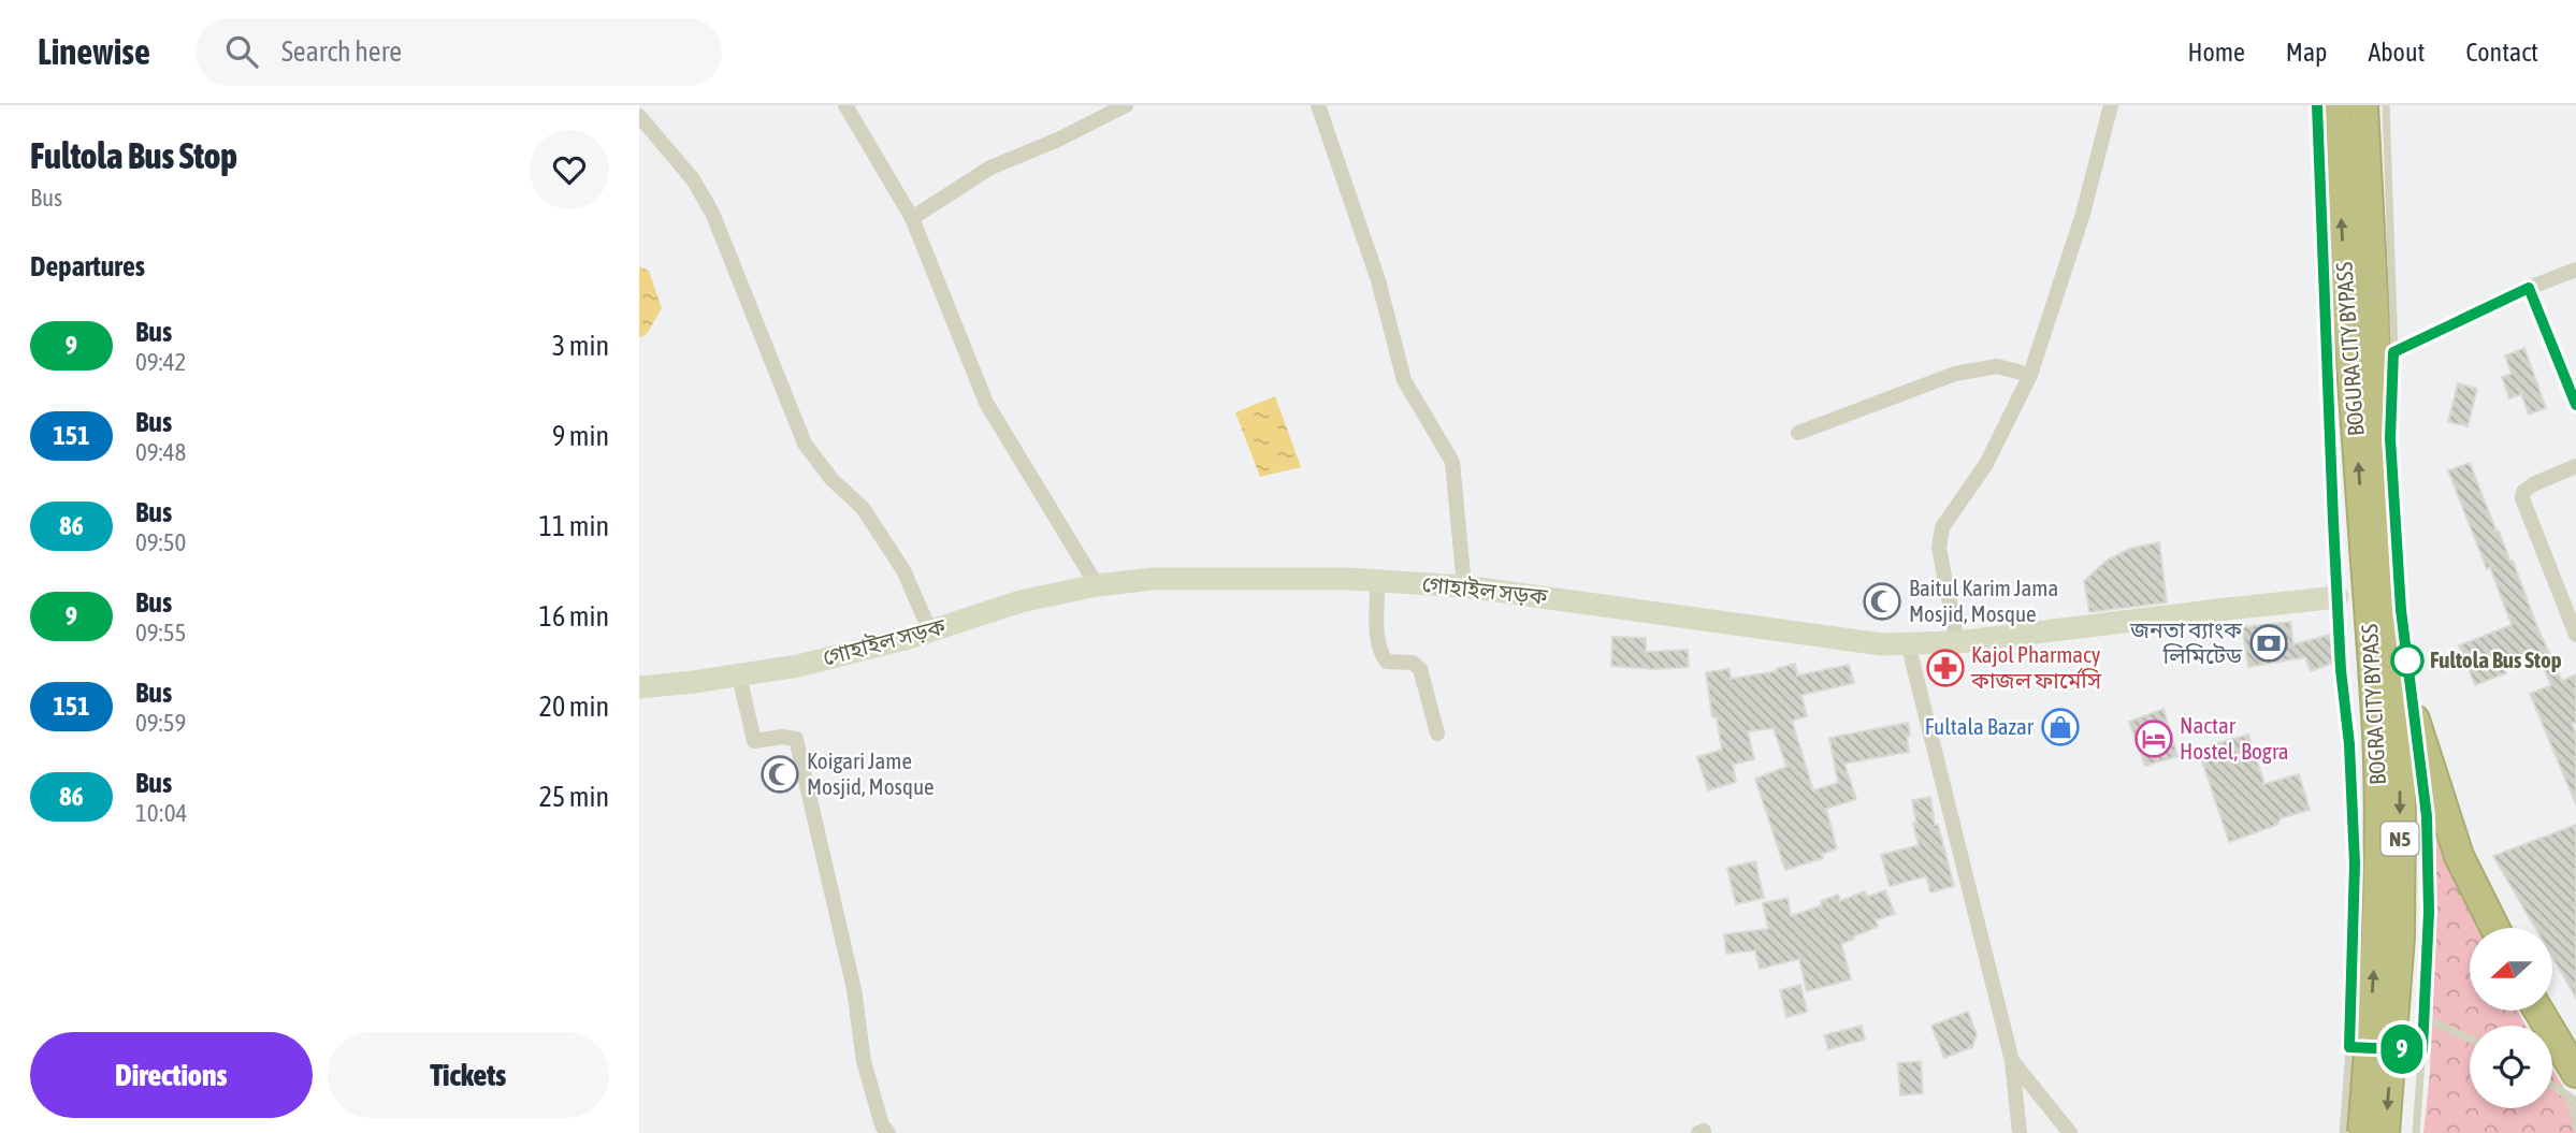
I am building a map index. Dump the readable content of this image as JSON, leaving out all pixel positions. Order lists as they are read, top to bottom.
{
  "streets": {
    "highway": ["BOGURA CITY BYPASS", "BOGRA CITY BYPASS", "N5"],
    "main road": ["গোহাইল সড়ক"]
  },
  "crossings": [
    ["BOGURA CITY BYPASS", "BOGRA CITY BYPASS"]
  ],
  "places": {
    "mosque": ["Baitul Karim Jama Mosjid, Mosque", "Koigari Jame Mosjid, Mosque"],
    "bank": ["জনতা ব্যাংক লিমিটেড"],
    "other": ["Fultola Bus Stop"],
    "pharmacy": ["Kajol Pharmacy কাজল ফার্মেসি"],
    "shop": ["Fultala Bazar"],
    "hotel": ["Nactar Hostel, Bogra"]
  },
  "lines": ["bus line 9"],
  "north": "left",
  "page": {
    "header": "Linewise",
    "search": "Search here",
    "nav": [
      "Home",
      "Map",
      "About",
      "Contact"
    ],
    "heading": [
      ["Fultola Bus Stop", "Bus"],
      "Departures"
    ],
    "on_map": "9",
    "list": [
      {
        "mark": "9",
        "name": "Bus",
        "note": "09:42",
        "value": "3 min"
      },
      {
        "mark": "151",
        "name": "Bus",
        "note": "09:48",
        "value": "9 min"
      },
      {
        "mark": "86",
        "name": "Bus",
        "note": "09:50",
        "value": "11 min"
      },
      {
        "mark": "9",
        "name": "Bus",
        "note": "09:55",
        "value": "16 min"
      },
      {
        "mark": "151",
        "name": "Bus",
        "note": "09:59",
        "value": "20 min"
      },
      {
        "mark": "86",
        "name": "Bus",
        "note": "10:04",
        "value": "25 min"
      }
    ],
    "buttons": ["Directions", "Tickets"]
  }
}
